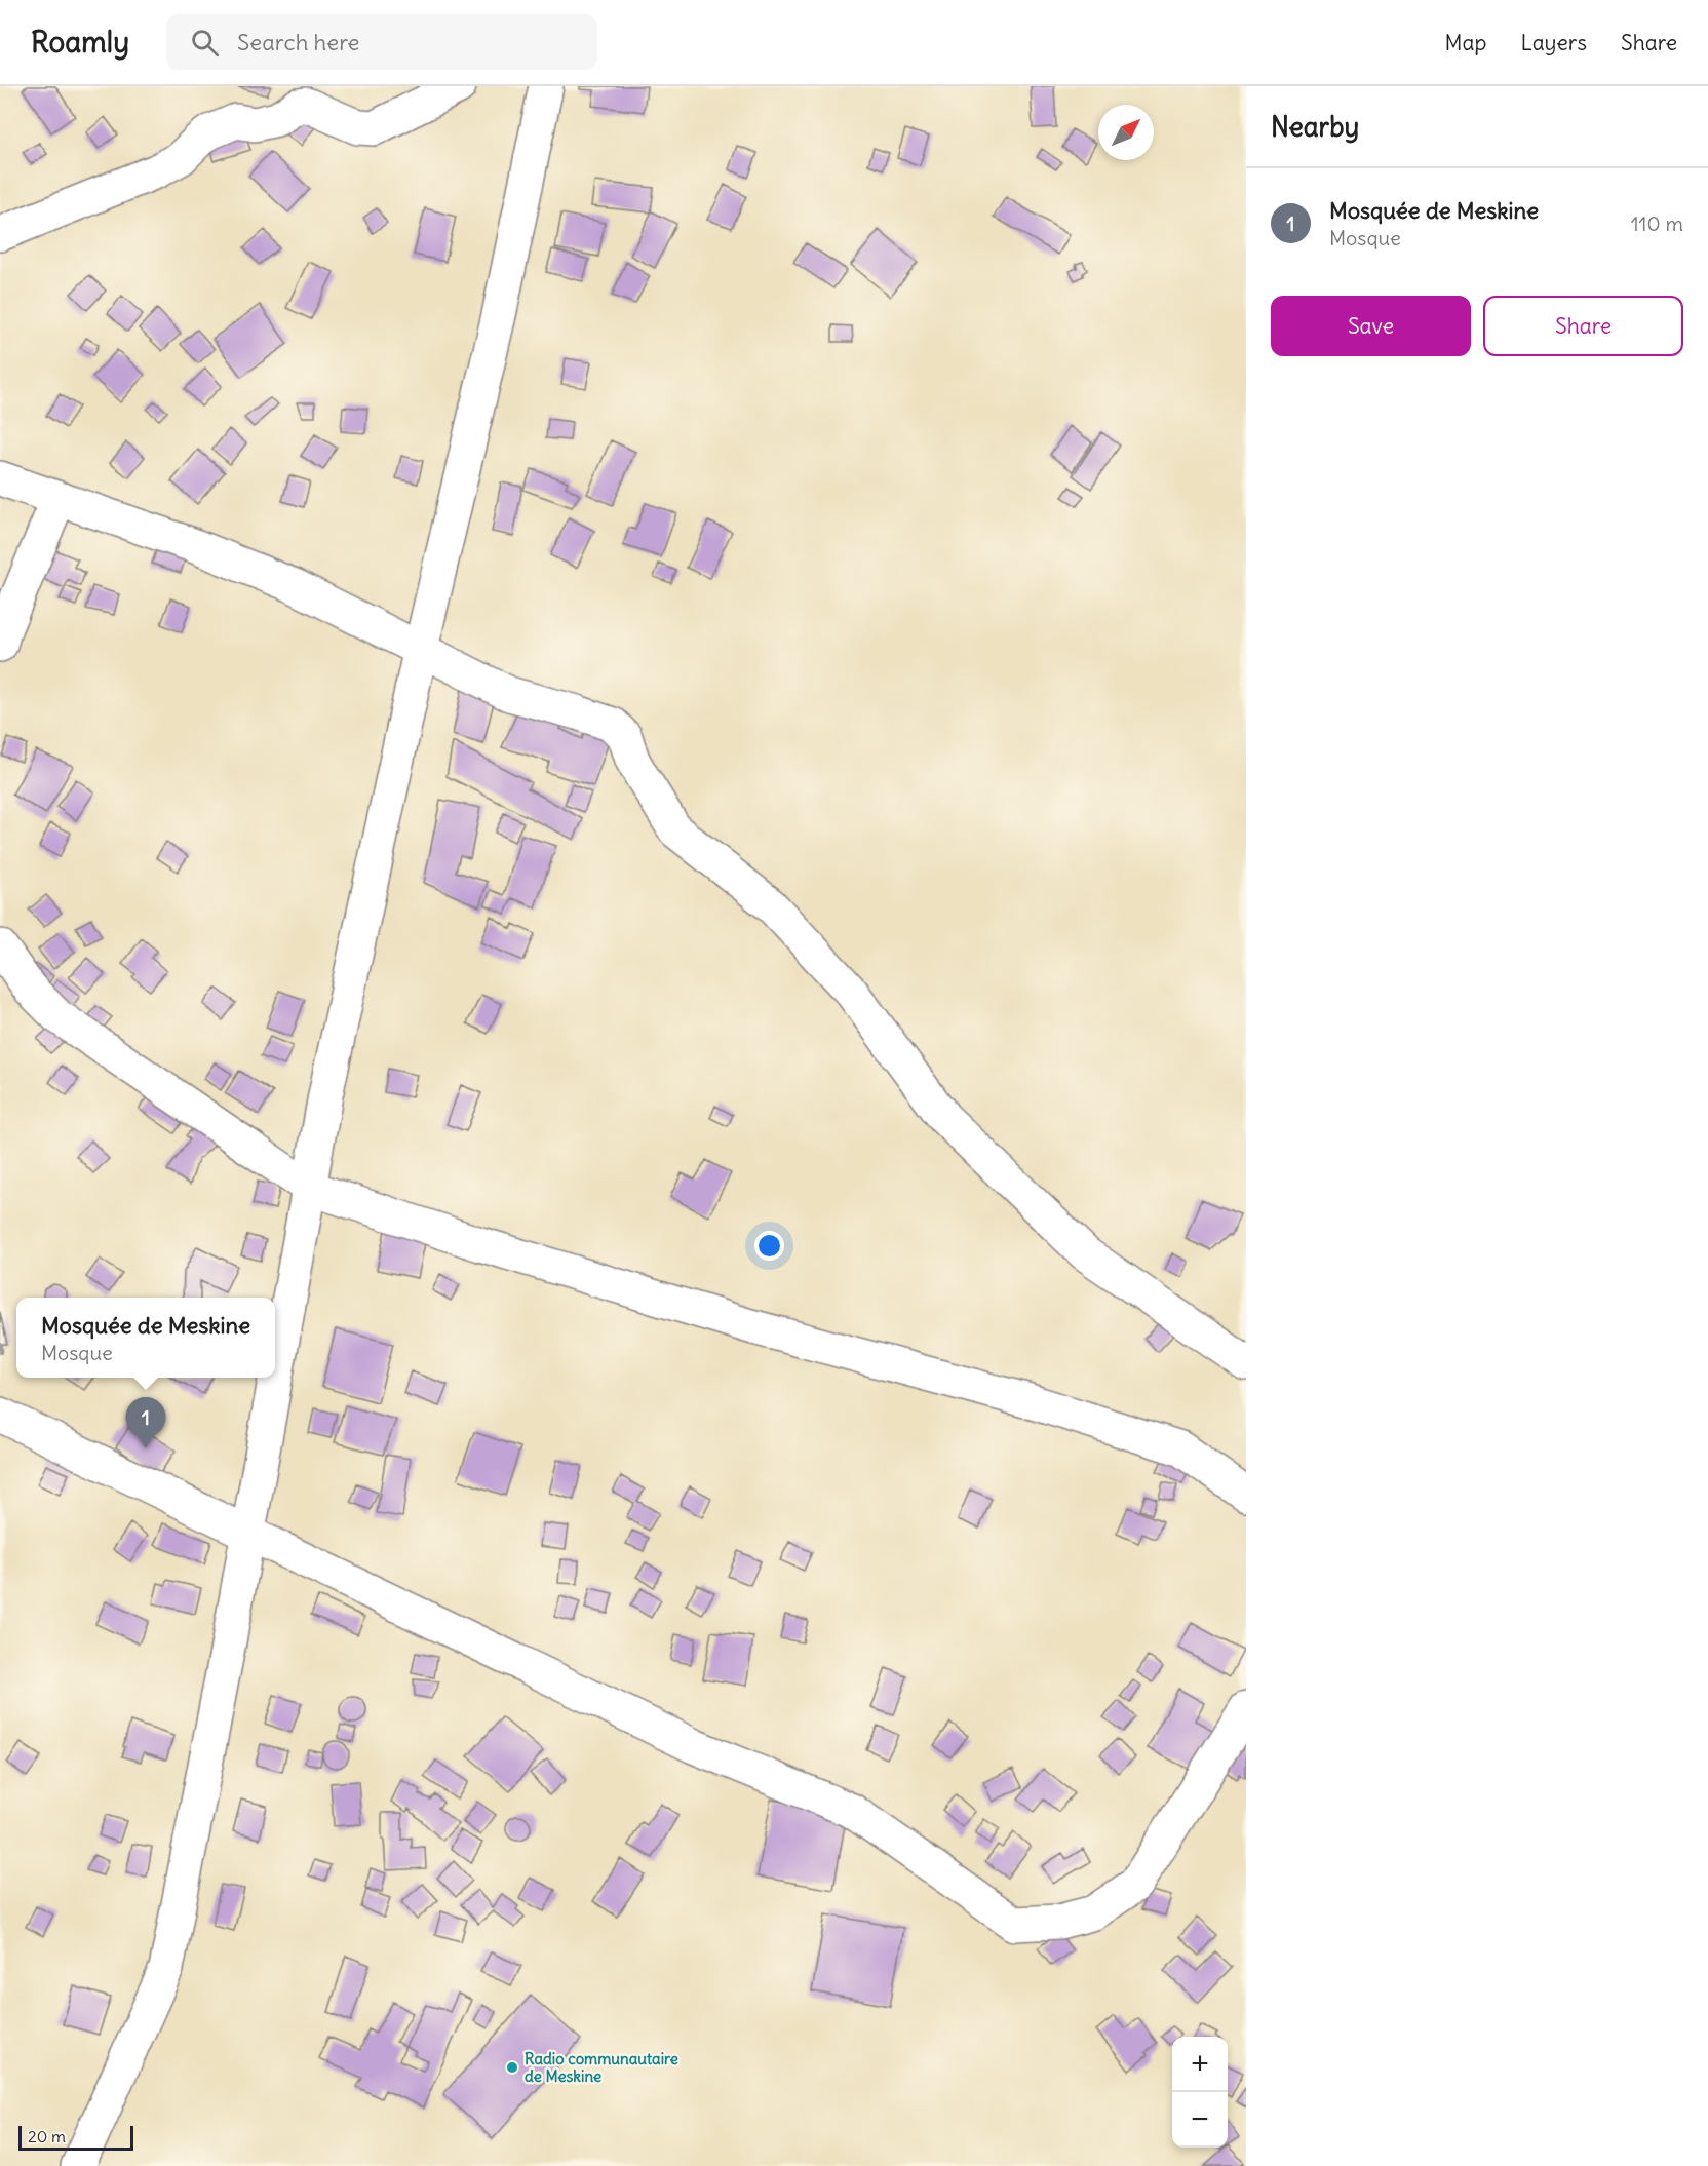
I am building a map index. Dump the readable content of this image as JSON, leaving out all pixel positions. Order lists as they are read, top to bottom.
{
  "places": ["Radio communautaire de Meskine"],
  "scale_bar": "20 m",
  "north": "top right",
  "page": {
    "header": "Roamly",
    "search": "Search here",
    "nav": ["Map", "Layers", "Share"],
    "heading": "Nearby",
    "list": [
      {
        "mark": "1",
        "name": "Mosquée de Meskine",
        "note": "Mosque",
        "value": "110 m"
      }
    ],
    "buttons": ["Save", "Share"],
    "popup": ["Mosquée de Meskine", "Mosque"],
    "pins": "1",
    "map_buttons": ["+", "−"],
    "scale": "20 m"
  }
}
